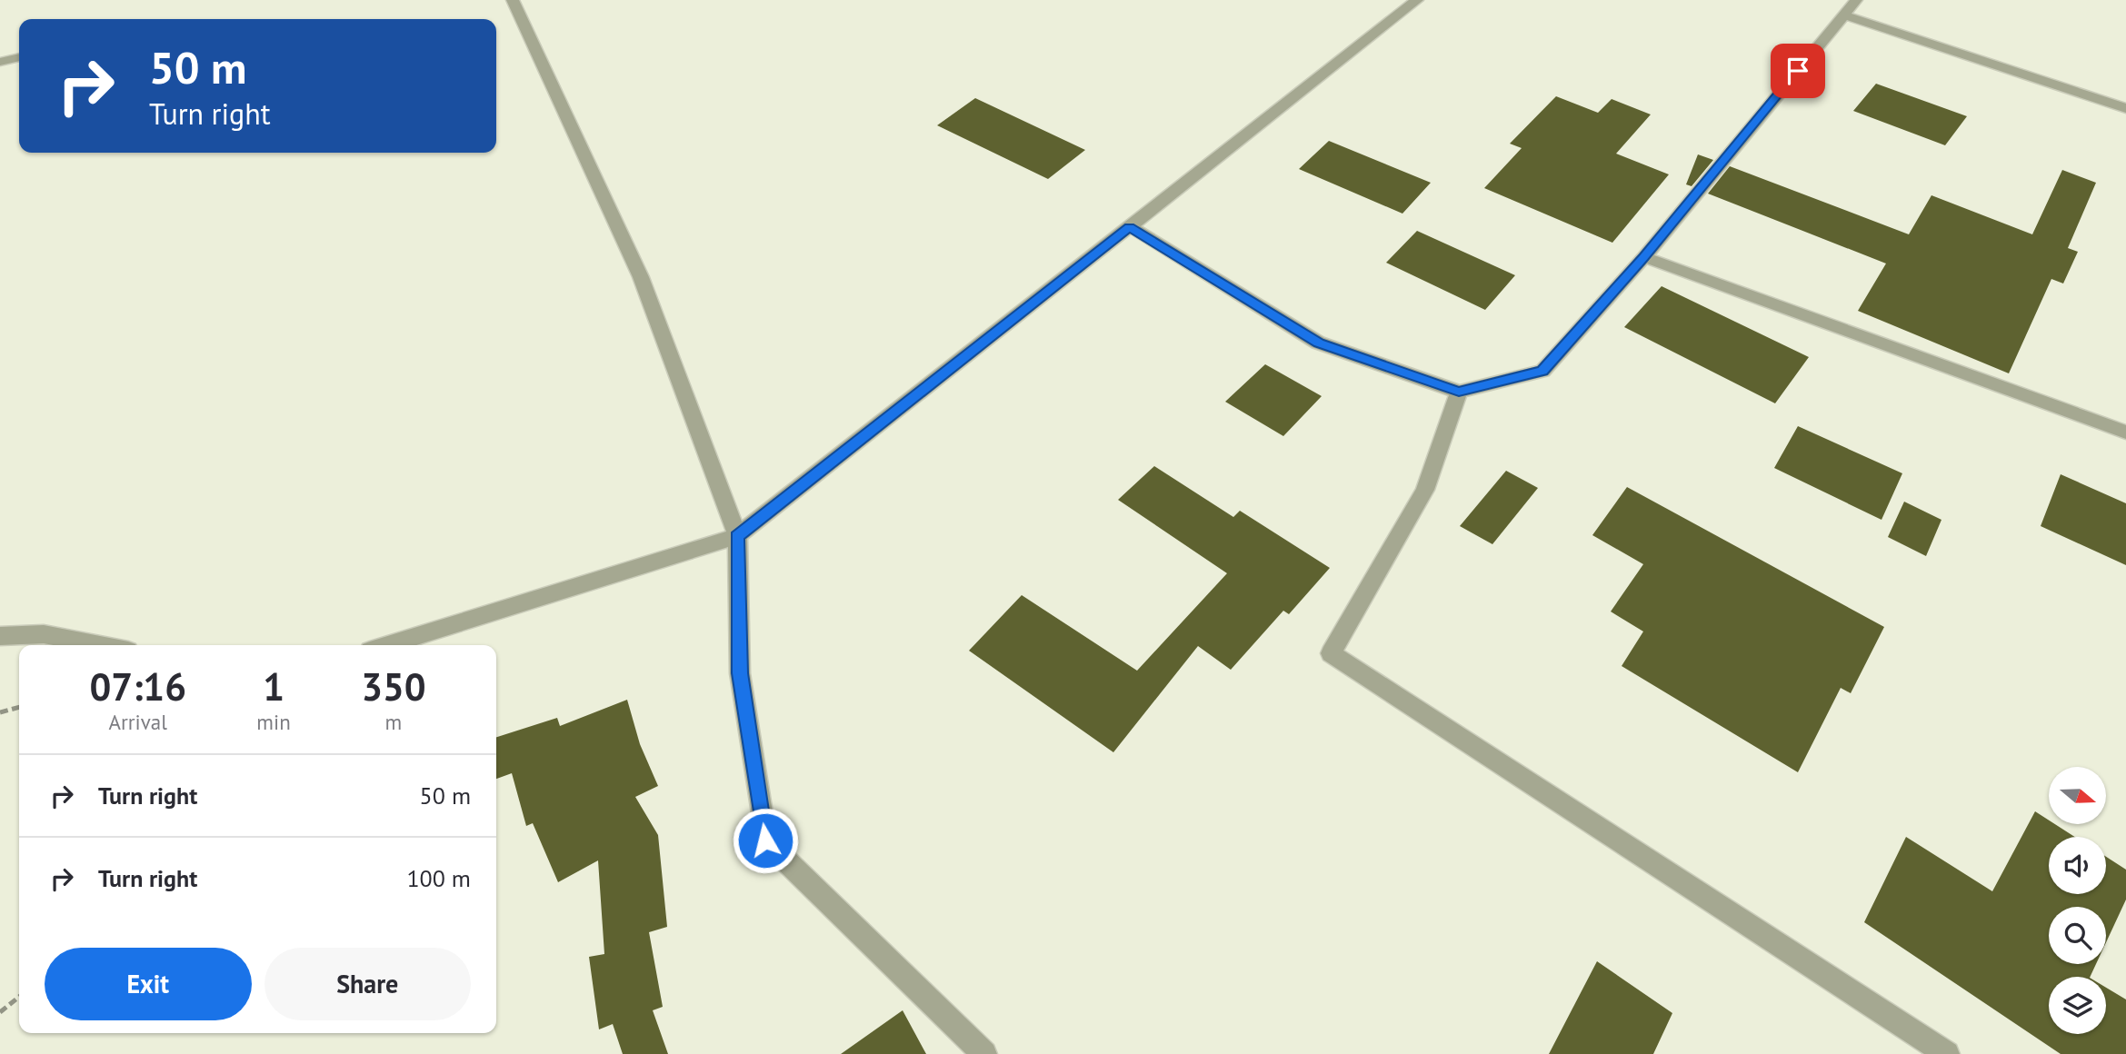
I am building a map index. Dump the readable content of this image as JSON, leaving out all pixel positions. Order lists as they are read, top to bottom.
{
  "north": "right",
  "page": {
    "turn": ["50 m", "Turn right"],
    "eta": [
      "07:16",
      "Arrival",
      "1",
      "min",
      "350",
      "m"
    ],
    "list": [
      {
        "name": "Turn right",
        "value": "50 m"
      },
      {
        "name": "Turn right",
        "value": "100 m"
      }
    ],
    "buttons": ["Exit", "Share"]
  }
}
